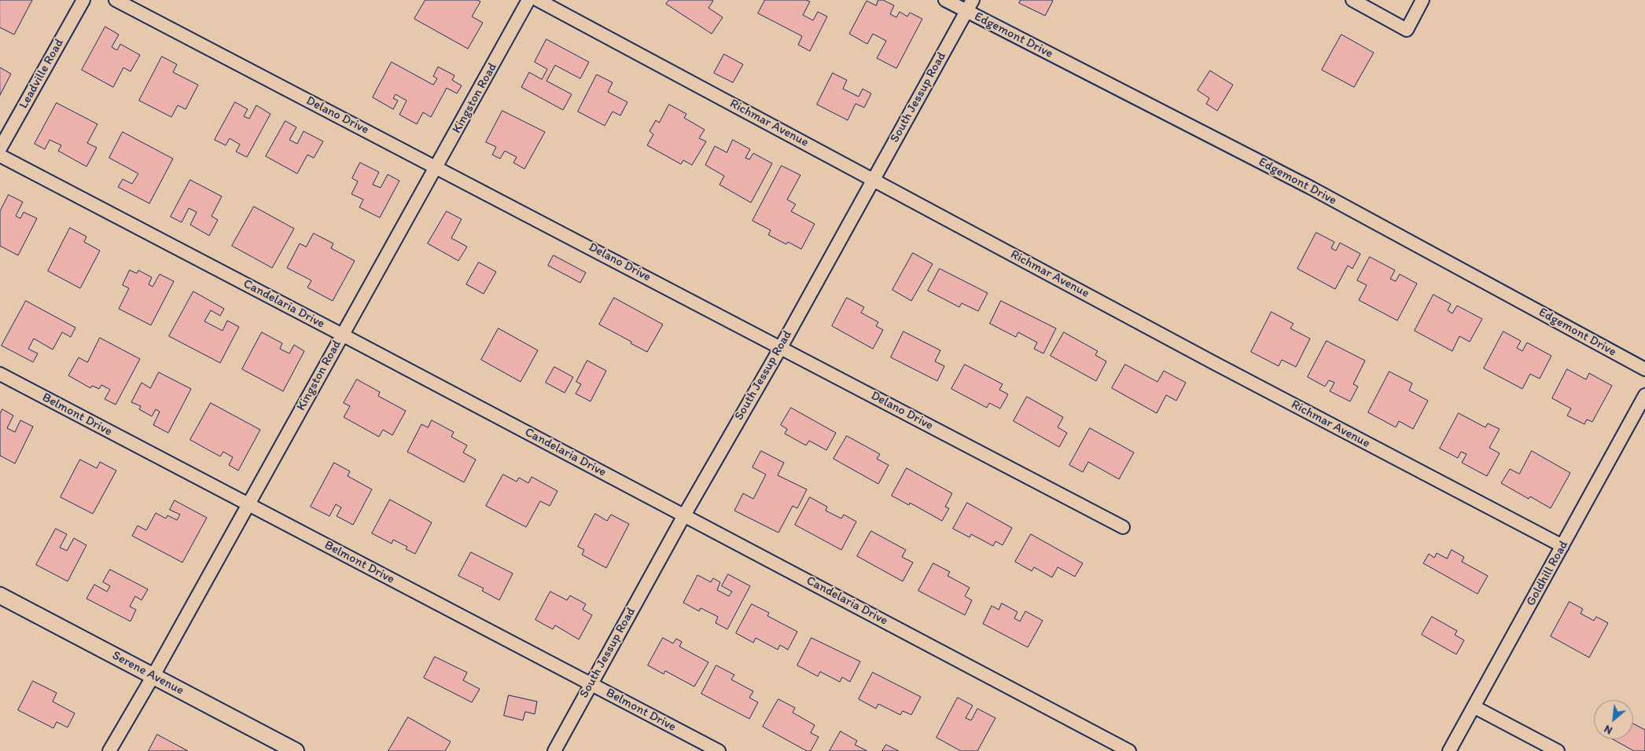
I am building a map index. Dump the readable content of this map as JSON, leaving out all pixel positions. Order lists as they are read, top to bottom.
{
  "streets": {
    "street": [
      "Edgemont Drive",
      "Leadville Road",
      "South Jessup Road",
      "Kingston Road",
      "Delano Drive",
      "Richmar Avenue",
      "Candelaria Drive",
      "Belmont Drive",
      "Goldhill Road",
      "Serene Avenue"
    ]
  },
  "crossings": [
    ["Edgemont Drive", "South Jessup Road"],
    ["South Jessup Road", "Delano Drive"],
    ["South Jessup Road", "Richmar Avenue"],
    ["South Jessup Road", "Candelaria Drive"],
    ["South Jessup Road", "Belmont Drive"],
    ["Kingston Road", "Delano Drive"],
    ["Kingston Road", "Candelaria Drive"],
    ["Kingston Road", "Belmont Drive"],
    ["Kingston Road", "Serene Avenue"],
    ["Richmar Avenue", "Goldhill Road"]
  ],
  "north": "bottom left"
}
